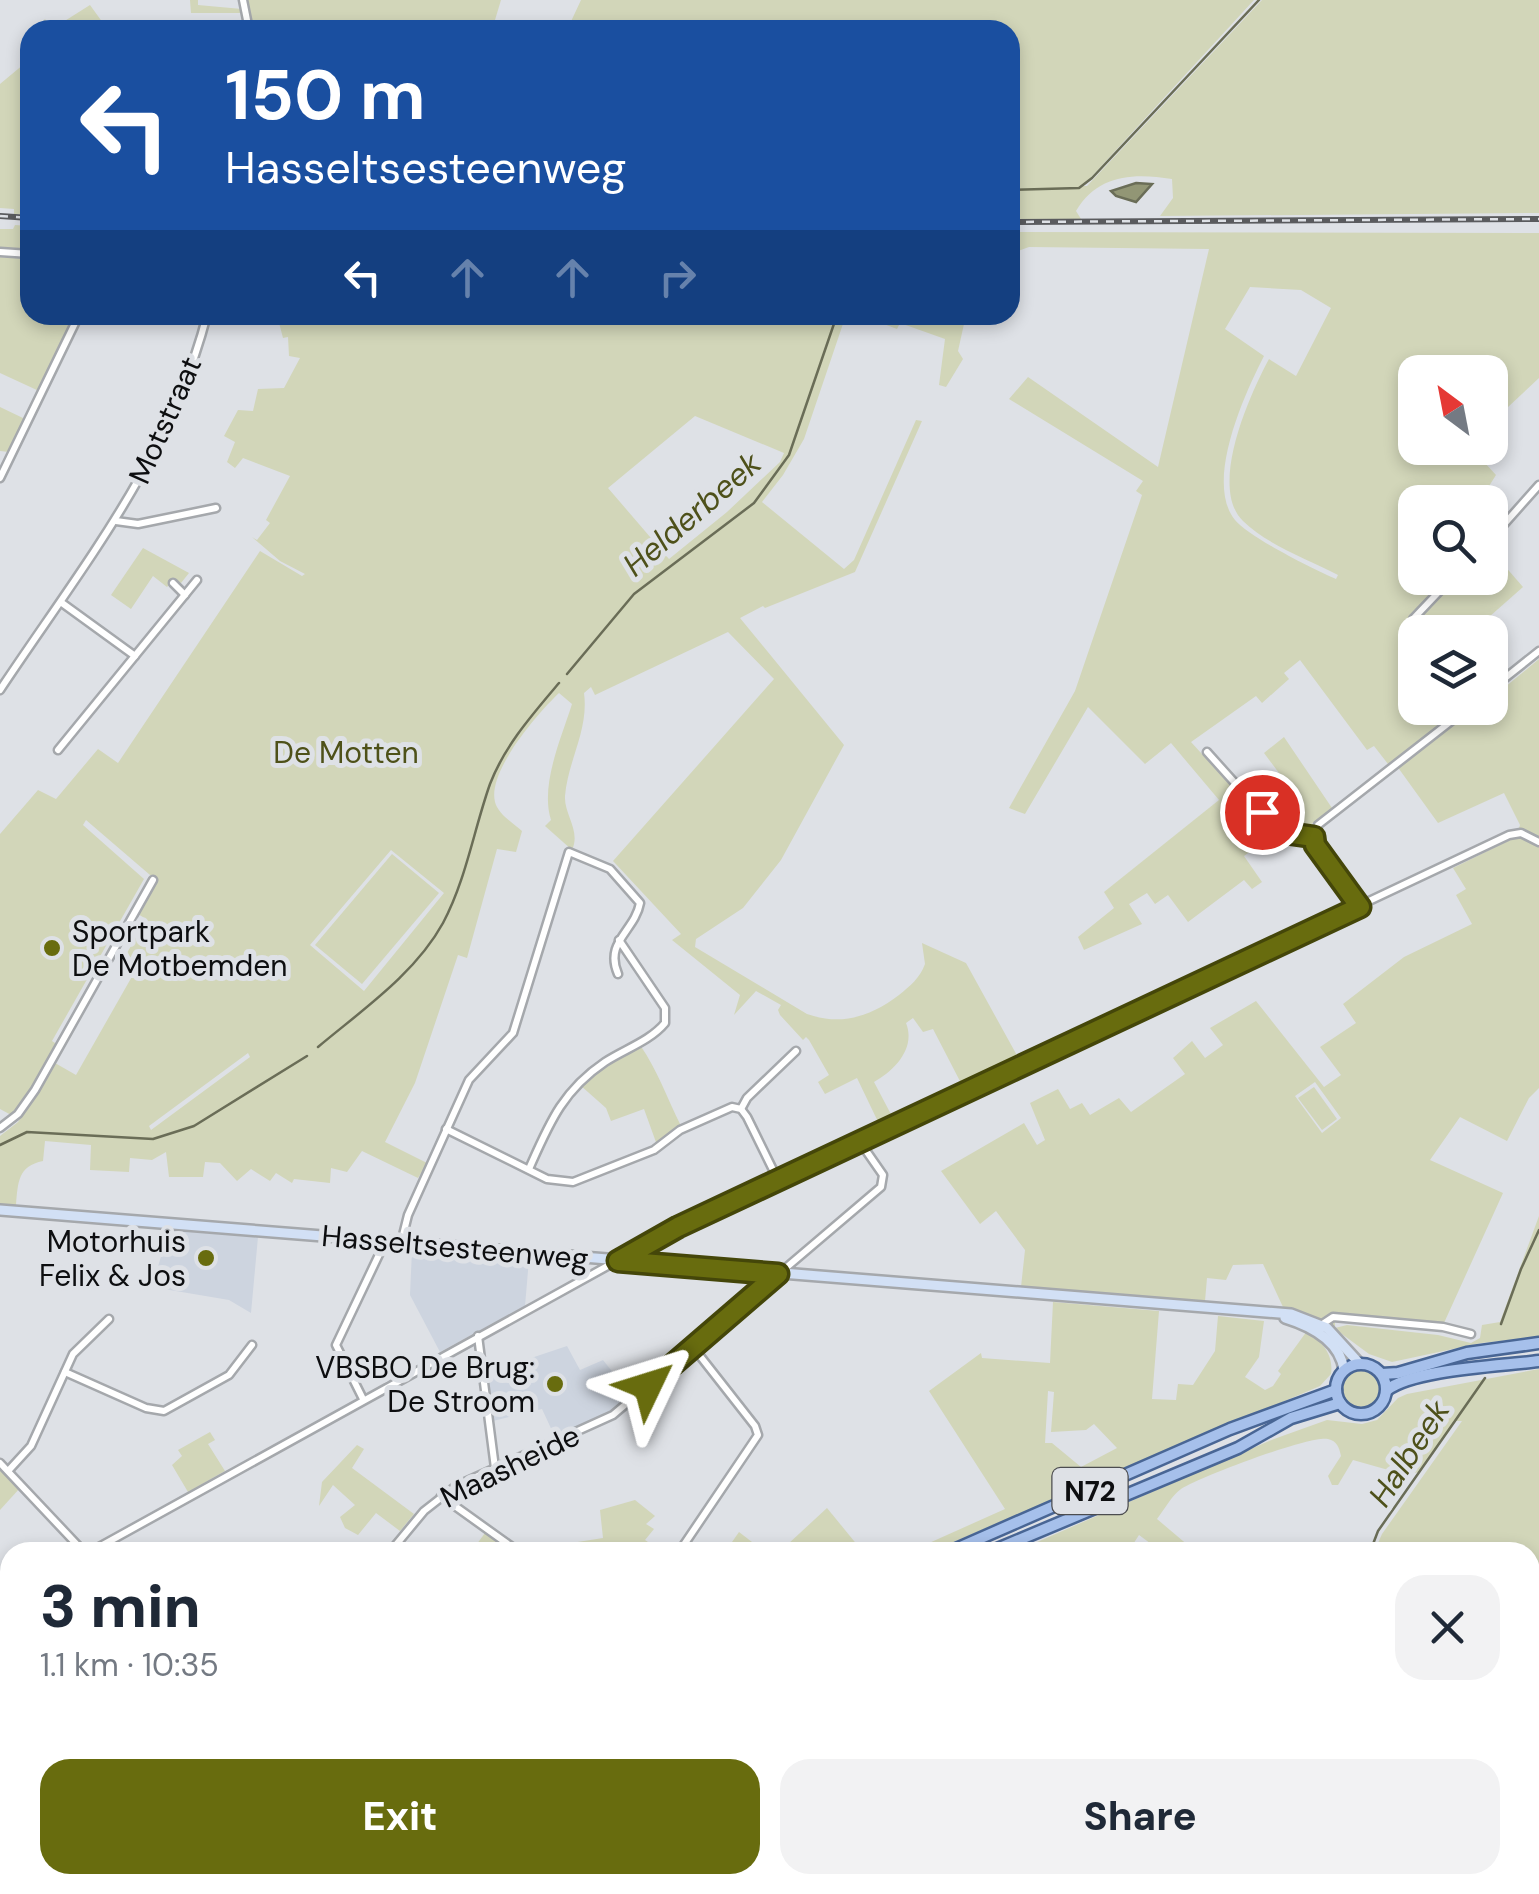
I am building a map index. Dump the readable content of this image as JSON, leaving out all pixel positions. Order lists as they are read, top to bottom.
{
  "streets": {
    "main road": ["N72"],
    "street": ["Motstraat", "Hasseltsesteenweg", "Maasheide"]
  },
  "crossings": [
    ["Hasseltsesteenweg", "Maasheide"],
    ["Hasseltsesteenweg", "N72"]
  ],
  "water": ["Helderbeek", "Halbeek"],
  "parks": ["De Motten"],
  "places": ["Sportpark De Motbemden", "Motorhuis Felix & Jos", "VBSBO De Brug: De Stroom"],
  "north": "top left",
  "page": {
    "turn": ["150 m", "Hasseltsesteenweg"],
    "heading": ["3 min", "1.1 km · 10:35"],
    "buttons": ["Exit", "Share"]
  }
}
